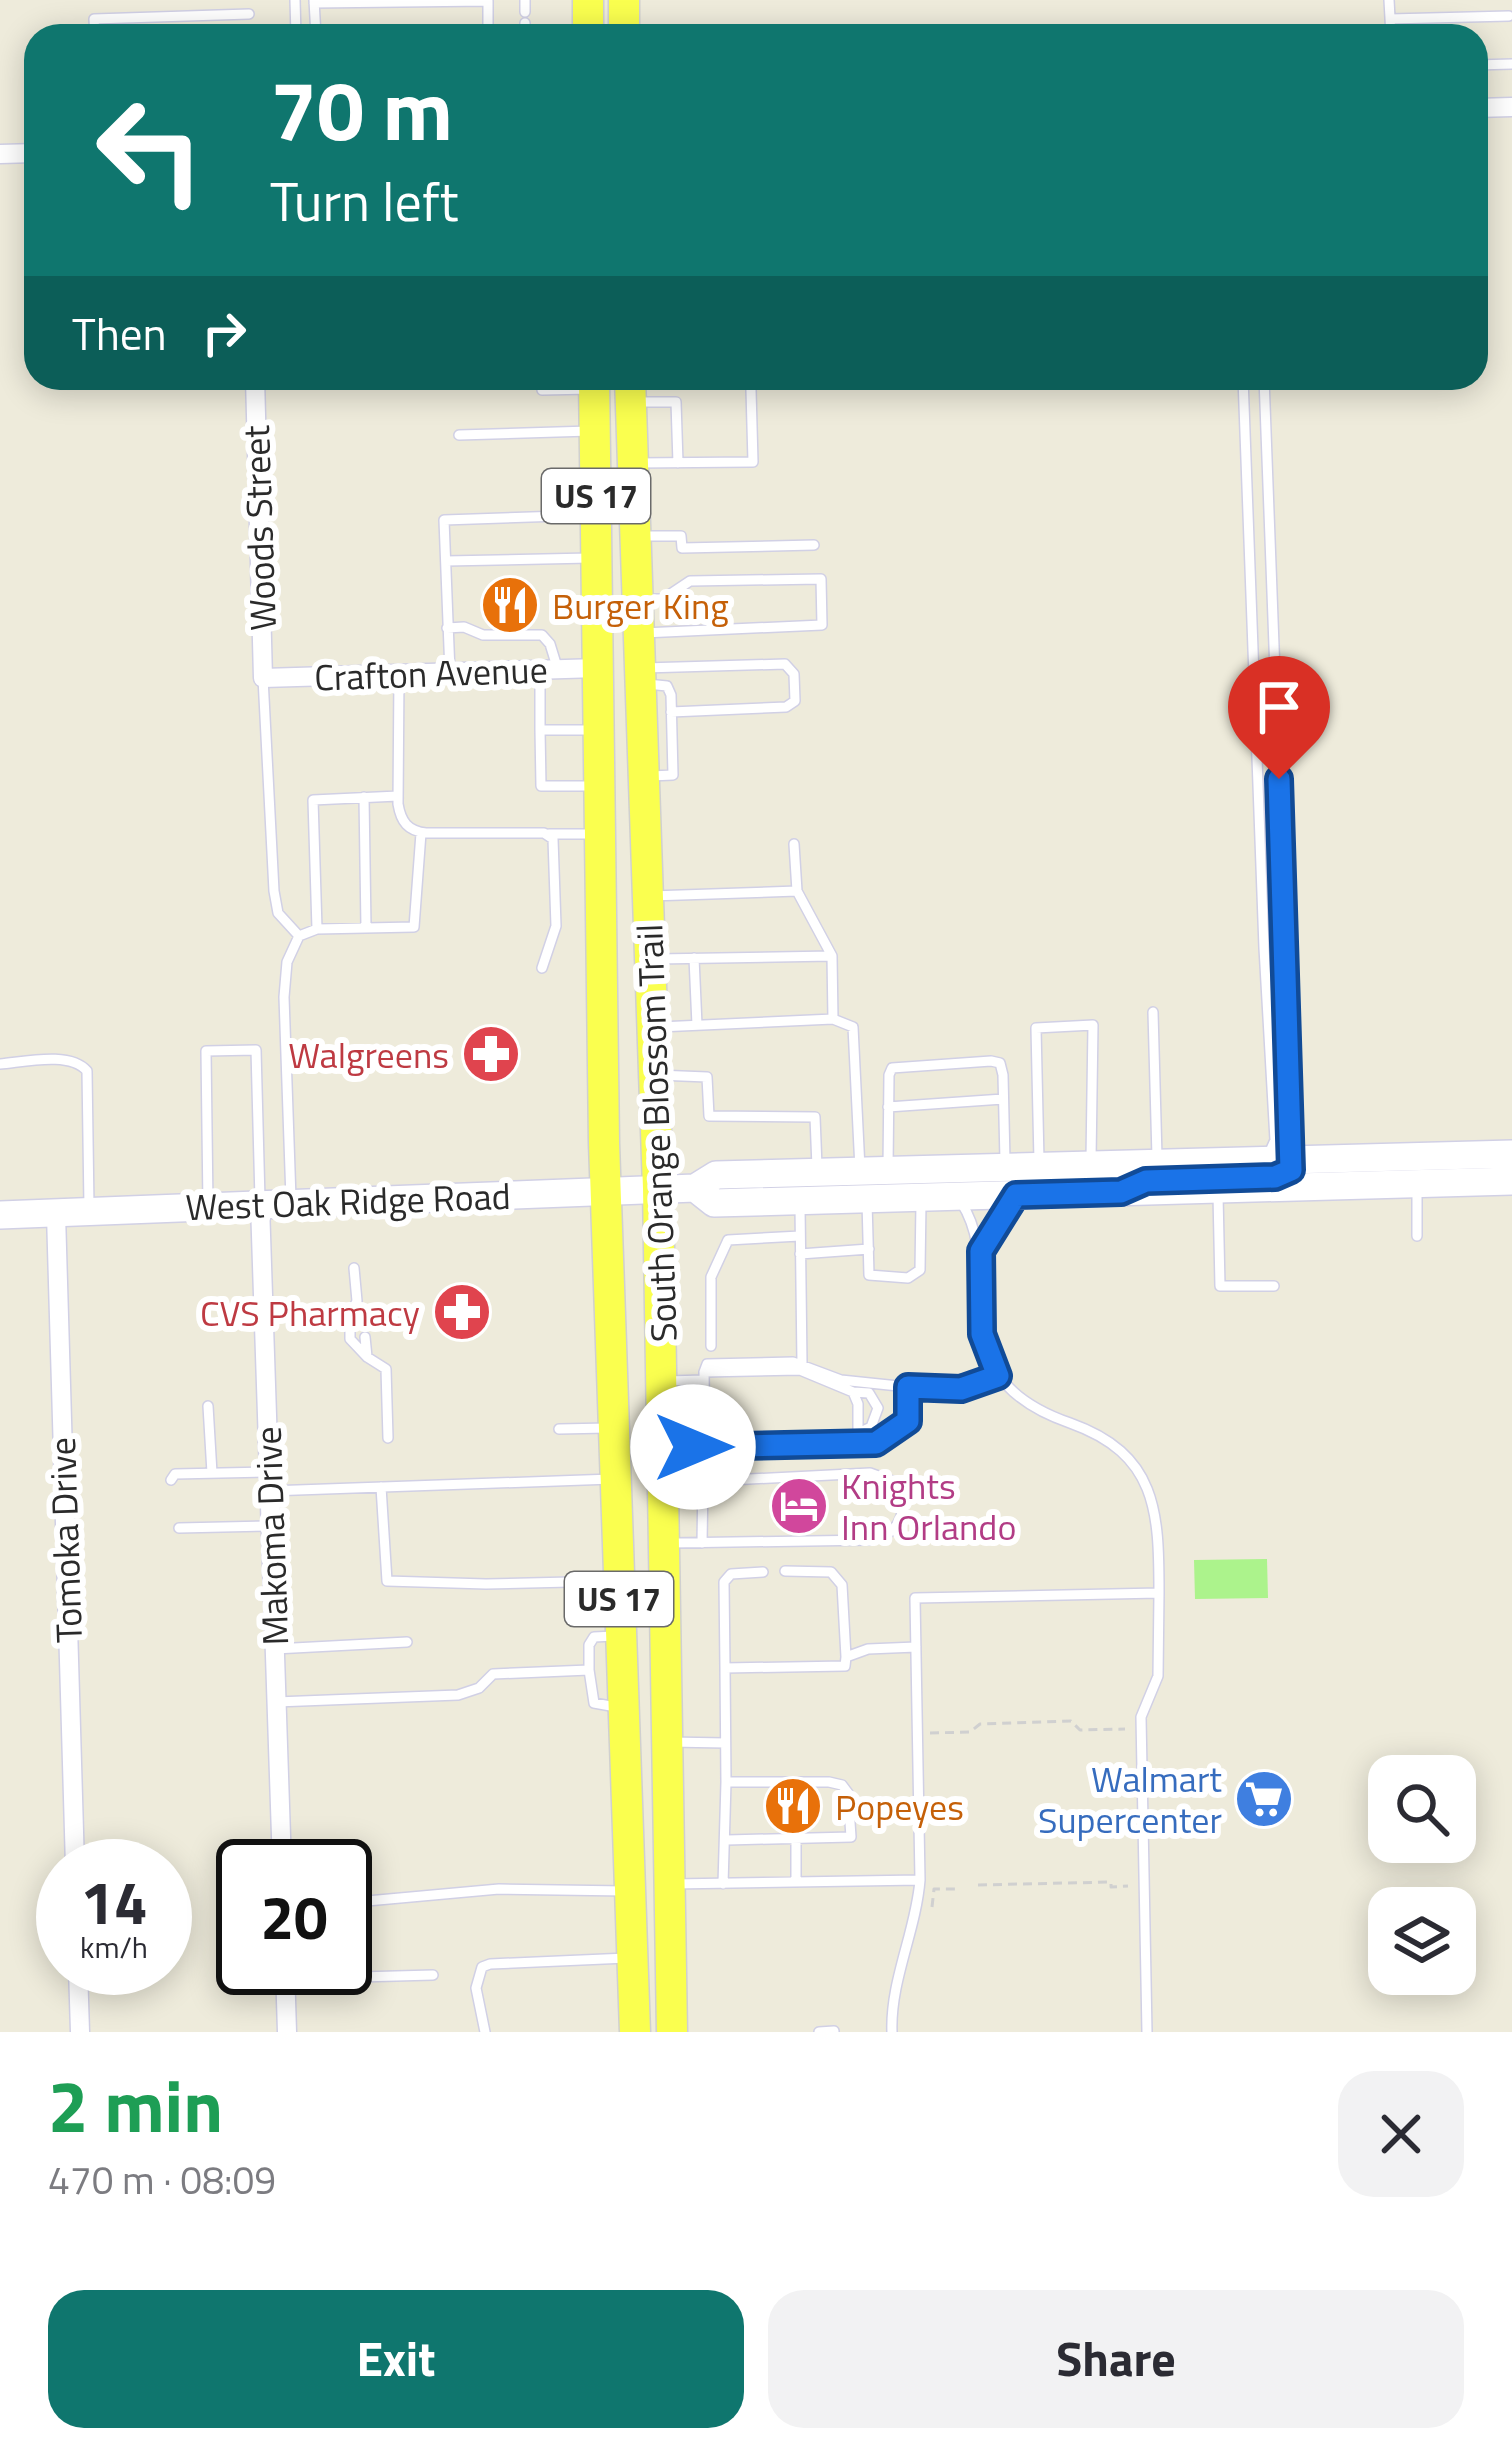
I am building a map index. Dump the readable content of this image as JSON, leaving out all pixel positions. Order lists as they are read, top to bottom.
{
  "streets": {
    "main road": ["US 17", "South Orange Blossom Trail"],
    "street": [
      "Woods Street",
      "Crafton Avenue",
      "West Oak Ridge Road",
      "Makoma Drive",
      "Tomoka Drive"
    ]
  },
  "crossings": [
    ["Woods Street", "Crafton Avenue"],
    ["Crafton Avenue", "South Orange Blossom Trail"],
    ["South Orange Blossom Trail", "West Oak Ridge Road"],
    ["West Oak Ridge Road", "Makoma Drive"],
    ["West Oak Ridge Road", "Tomoka Drive"]
  ],
  "places": {
    "restaurant": ["Burger King", "Popeyes"],
    "pharmacy": ["Walgreens", "CVS Pharmacy"],
    "hotel": ["Knights Inn Orlando"],
    "supermarket": ["Walmart Supercenter"]
  },
  "page": {
    "turn": ["70 m", "Turn left"],
    "then": "Then",
    "speed": "14 km/h",
    "limit": "20",
    "heading": ["2 min", "470 m · 08:09"],
    "buttons": ["Exit", "Share"]
  }
}
